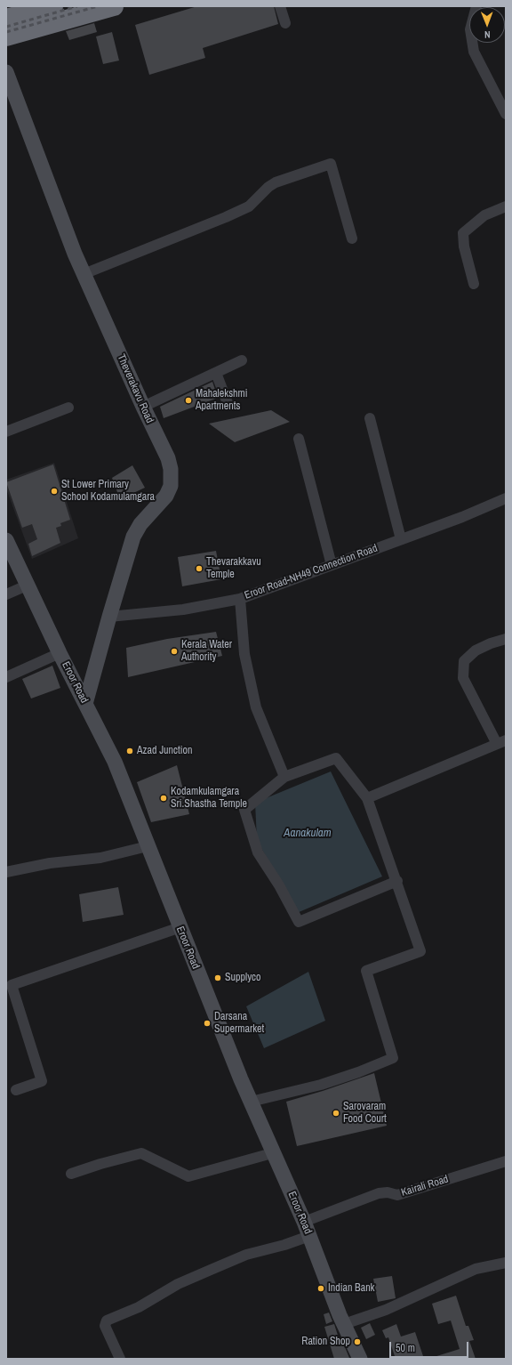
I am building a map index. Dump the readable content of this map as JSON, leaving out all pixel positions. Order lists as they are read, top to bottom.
{
  "streets": {
    "main road": ["Theverakavu Road", "Eroor Road"],
    "street": ["Eroor Road-NH49 Connection Road", "Kairali Road"]
  },
  "crossings": [
    ["Theverakavu Road", "Eroor Road-NH49 Connection Road"],
    ["Theverakavu Road", "Eroor Road"],
    ["Eroor Road", "Kairali Road"]
  ],
  "water": ["Aanakulam"],
  "places": [
    "Mahalekshmi Apartments",
    "St Lower Primary School Kodamulamgara",
    "Thevarakkavu Temple",
    "Kerala Water Authority",
    "Azad Junction",
    "Kodamkulamgara Sri.Shastha Temple",
    "Supplyco",
    "Darsana Supermarket",
    "Sarovaram Food Court",
    "Indian Bank",
    "Ration Shop"
  ],
  "scale_bar": "50 m",
  "north": "bottom"
}
